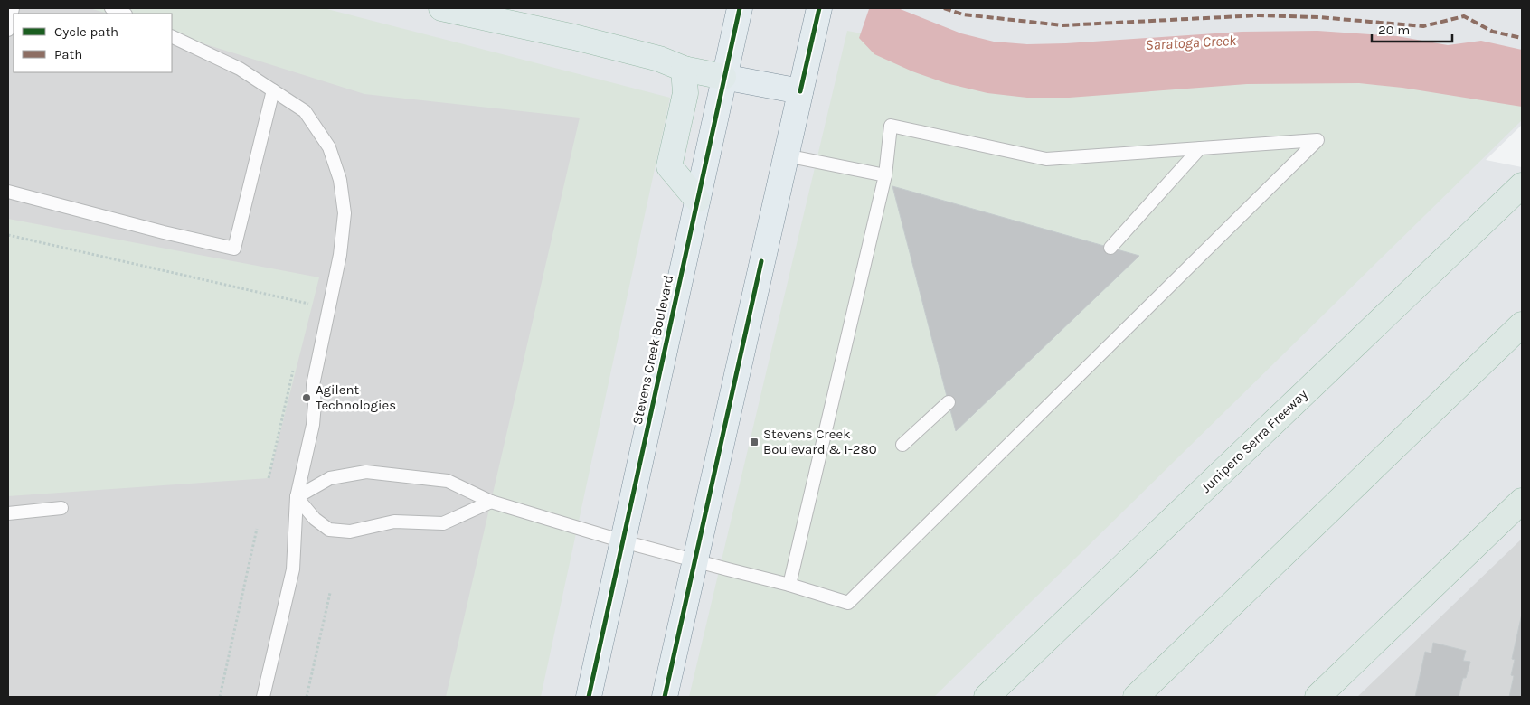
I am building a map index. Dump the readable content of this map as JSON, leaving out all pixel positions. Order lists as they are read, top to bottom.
{
  "streets": {
    "highway": ["Junipero Serra Freeway"],
    "main road": ["Stevens Creek Boulevard"]
  },
  "water": ["Saratoga Creek"],
  "places": {
    "other": ["Agilent Technologies"],
    "transit": ["Stevens Creek Boulevard & I-280"]
  },
  "legend": ["Cycle path", "Path"],
  "scale_bar": "20 m"
}
